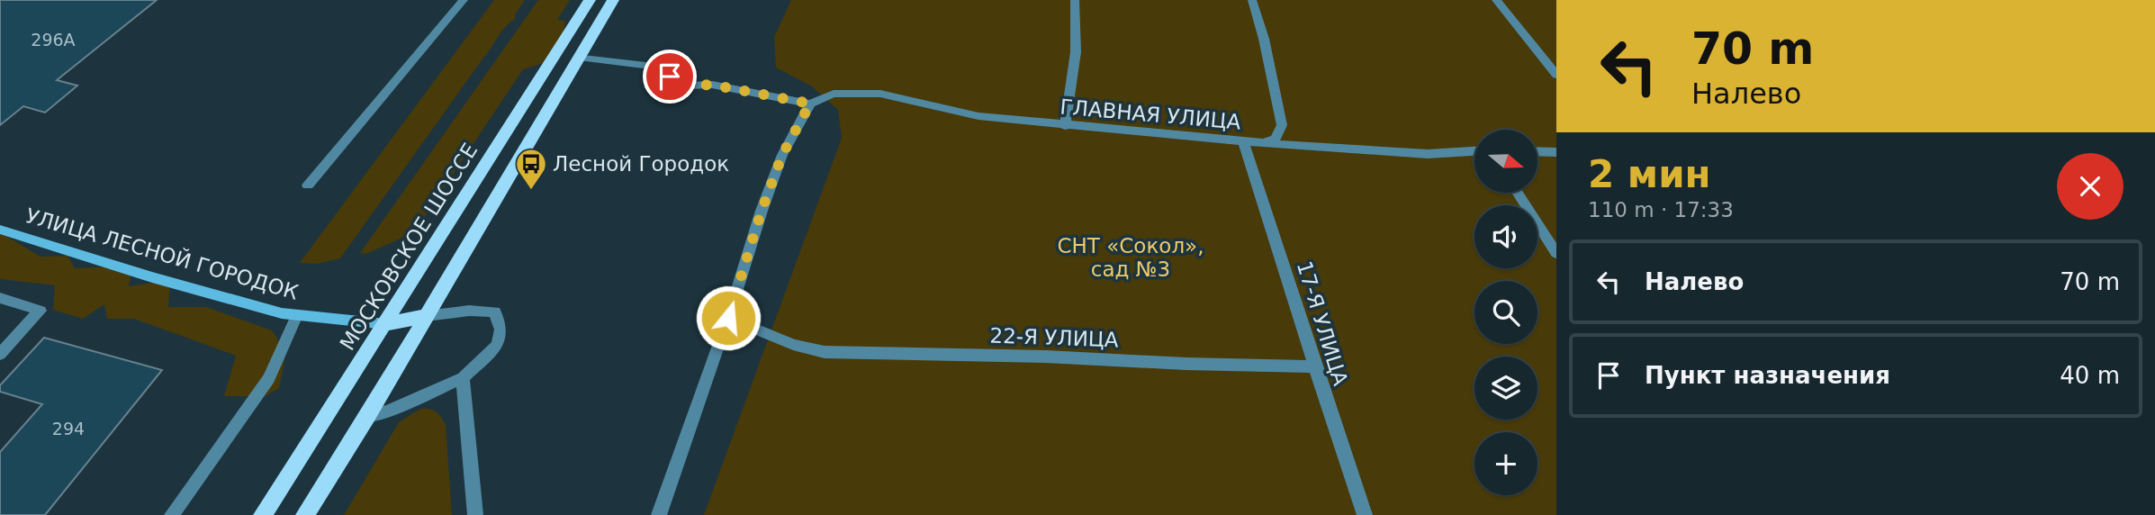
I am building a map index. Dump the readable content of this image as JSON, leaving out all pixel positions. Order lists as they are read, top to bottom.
{
  "streets": {
    "main road": ["МОСКОВСКОЕ ШОССЕ", "УЛИЦА ЛЕСНОЙ ГОРОДОК"],
    "street": ["ГЛАВНАЯ УЛИЦА", "17-Я УЛИЦА", "22-Я УЛИЦА"]
  },
  "crossings": [
    ["ГЛАВНАЯ УЛИЦА", "17-Я УЛИЦА"],
    ["МОСКОВСКОЕ ШОССЕ", "УЛИЦА ЛЕСНОЙ ГОРОДОК"],
    ["17-Я УЛИЦА", "22-Я УЛИЦА"]
  ],
  "parks": ["СНТ «Сокол», сад №3"],
  "places": {
    "bus stop": ["Лесной Городок"]
  },
  "house_numbers": ["296А", "294"],
  "north": "right",
  "page": {
    "turn": ["70 m", "Налево"],
    "map_buttons": "+",
    "heading": ["2 мин", "110 m · 17:33"],
    "list": [
      {
        "name": "Налево",
        "value": "70 m"
      },
      {
        "name": "Пункт назначения",
        "value": "40 m"
      }
    ]
  }
}
